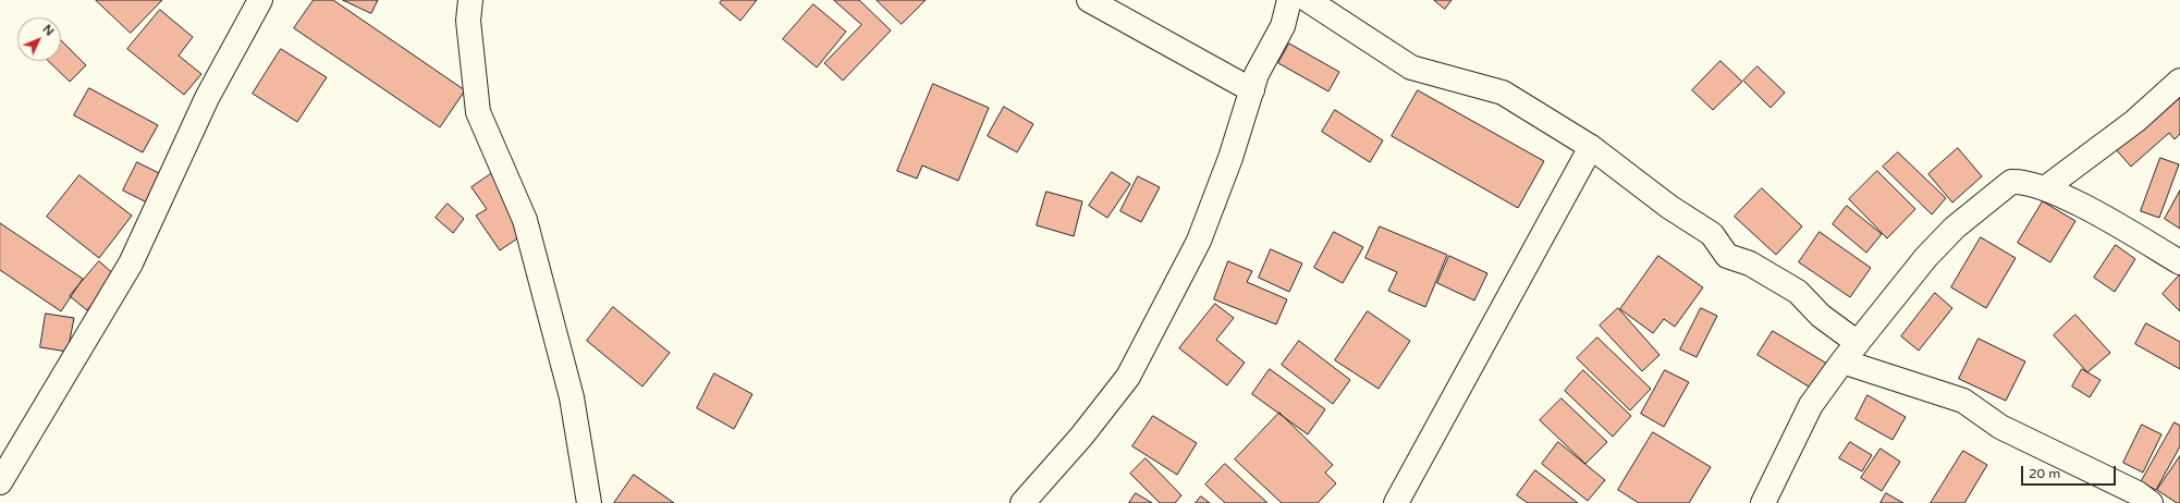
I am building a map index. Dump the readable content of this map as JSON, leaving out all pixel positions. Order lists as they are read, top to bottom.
{
  "scale_bar": "20 m",
  "north": "top right"
}
